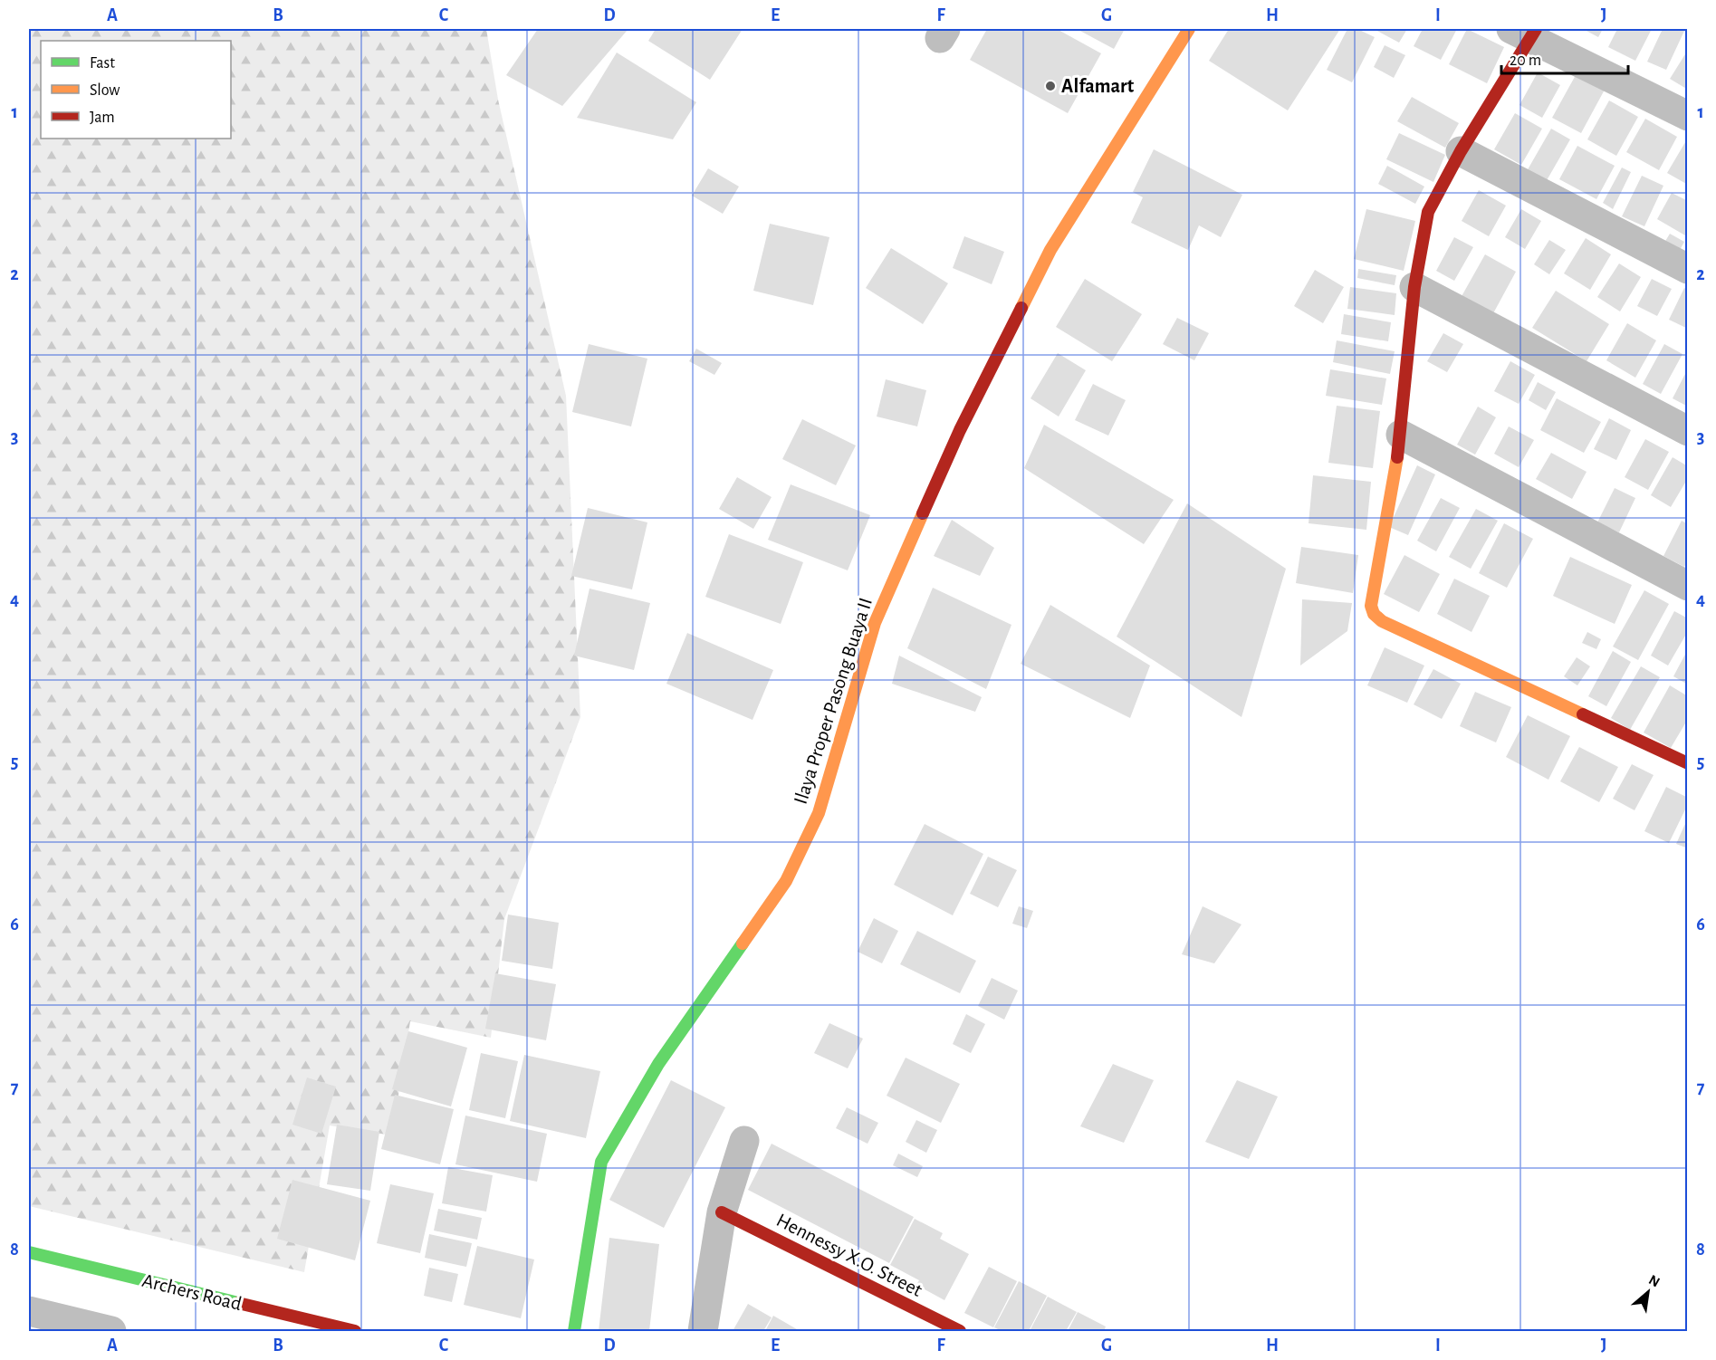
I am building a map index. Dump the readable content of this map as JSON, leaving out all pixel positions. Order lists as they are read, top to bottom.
{
  "streets": {
    "street": ["Ilaya Proper Pasong Buaya II", "Hennessy X.O. Street", "Archers Road"]
  },
  "places": ["Alfamart"],
  "legend": ["Fast", "Slow", "Jam"],
  "scale_bar": "20 m",
  "north": "top right",
  "grid": {
    "columns": [
      "A",
      "B",
      "C",
      "D",
      "E",
      "F",
      "G",
      "H",
      "I",
      "J"
    ],
    "rows": [
      "1",
      "2",
      "3",
      "4",
      "5",
      "6",
      "7",
      "8"
    ]
  }
}
